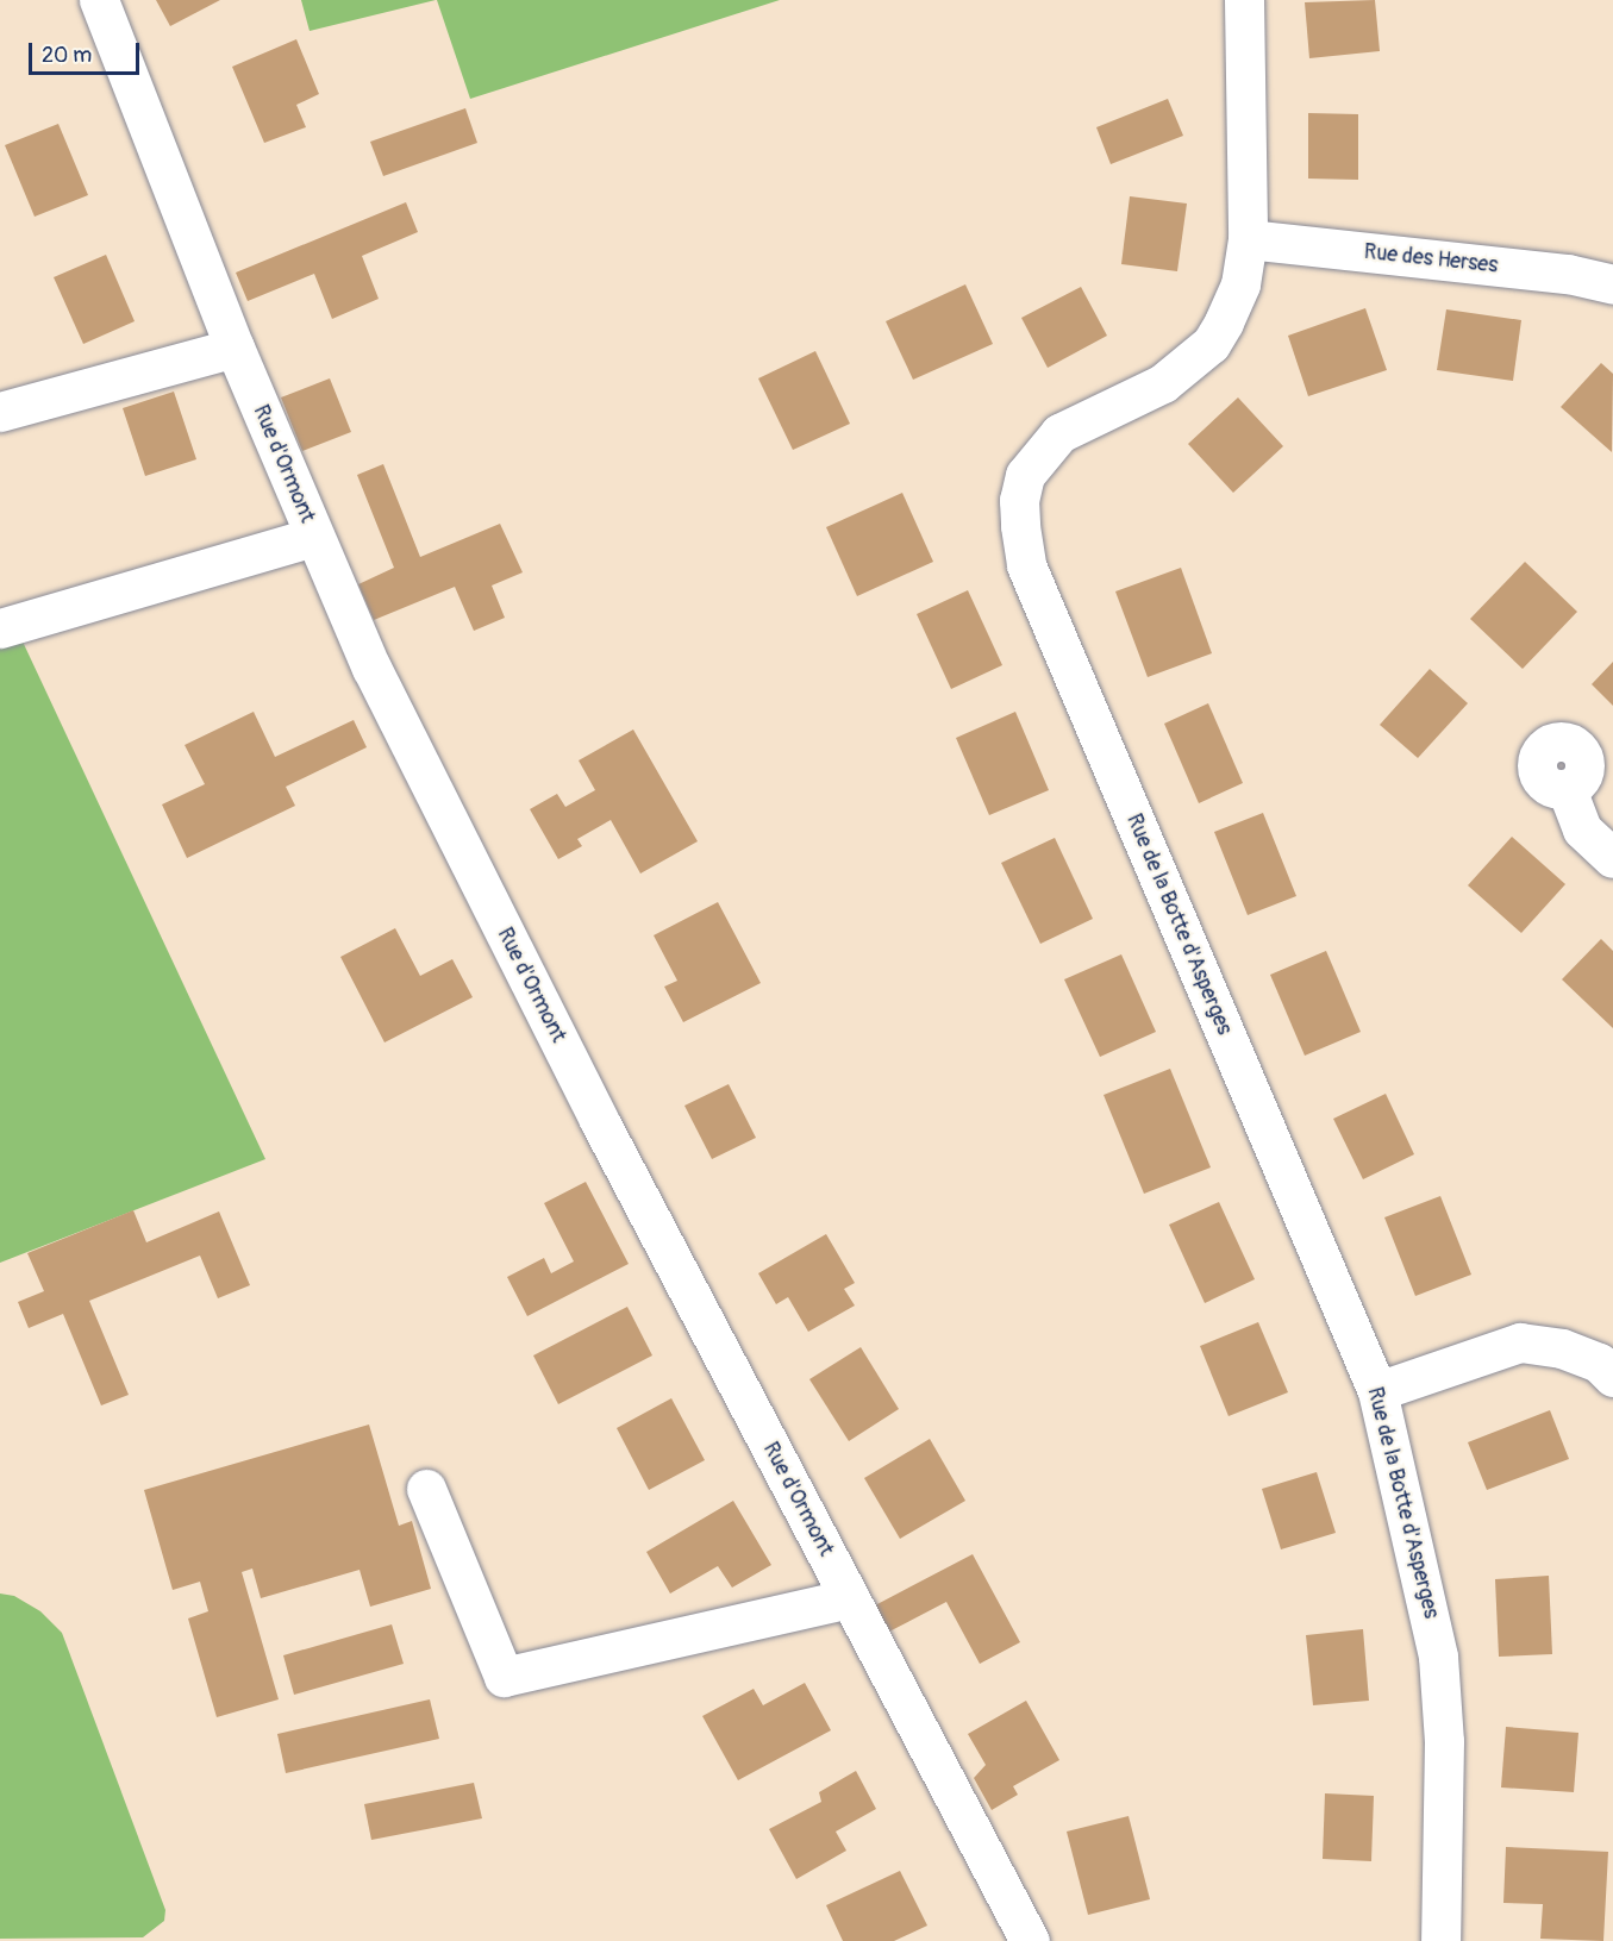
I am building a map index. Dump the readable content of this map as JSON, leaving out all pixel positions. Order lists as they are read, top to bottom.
{
  "streets": {
    "street": ["Rue des Herses", "Rue d'Ormont", "Rue de la Botte d'Asperges"]
  },
  "crossings": [
    ["Rue des Herses", "Rue de la Botte d'Asperges"]
  ],
  "scale_bar": "20 m"
}
